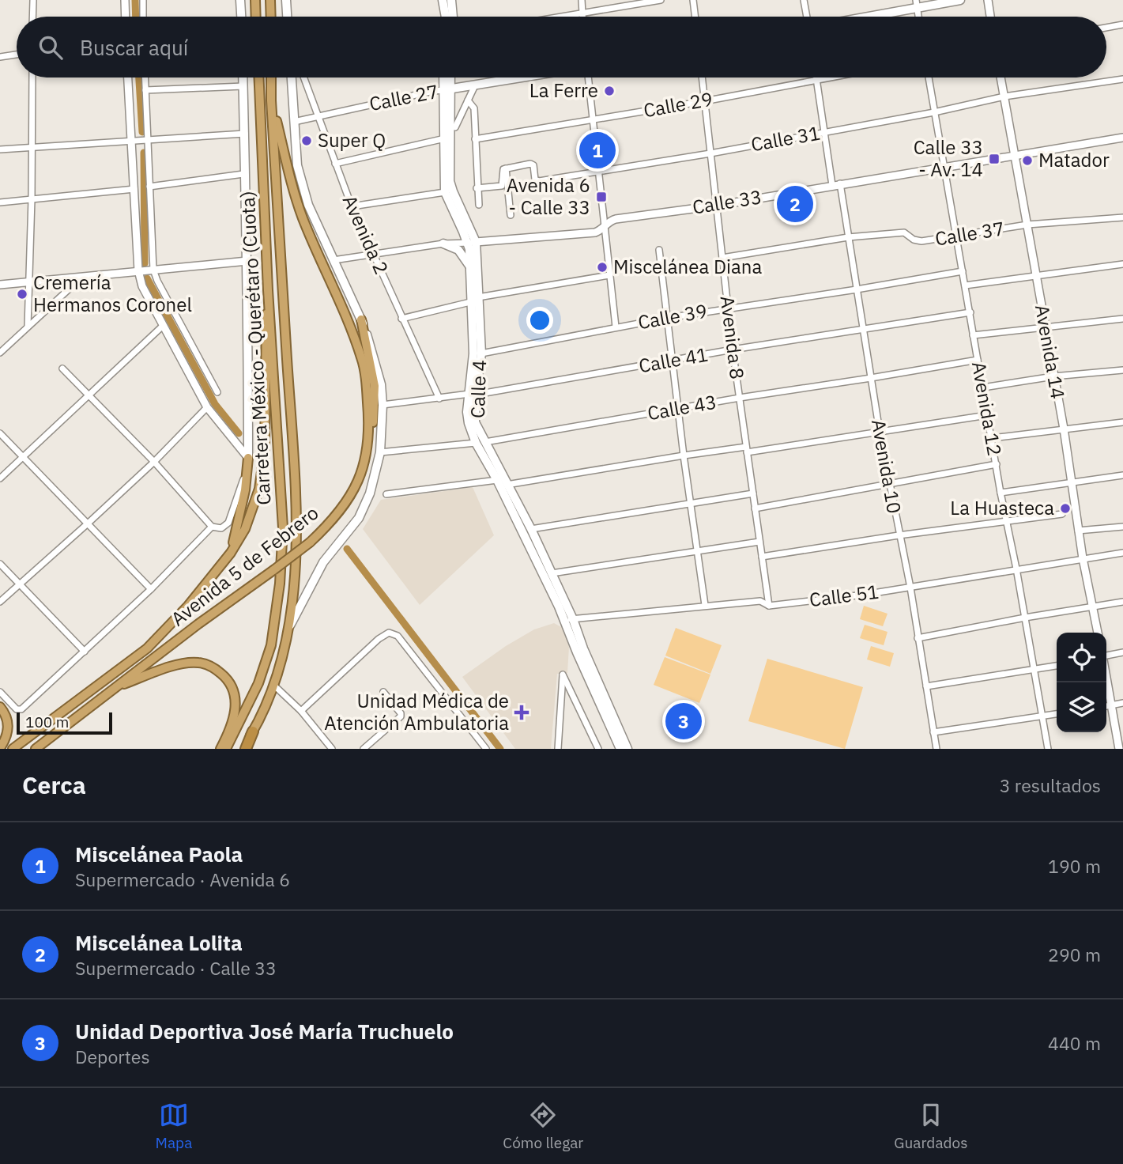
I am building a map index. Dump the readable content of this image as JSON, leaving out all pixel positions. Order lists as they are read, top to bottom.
{
  "streets": {
    "highway": ["Carretera México - Querétaro (Cuota)", "Avenida 5 de Febrero"],
    "main road": ["Calle 27", "Calle 4"],
    "street": [
      "Calle 29",
      "Calle 31",
      "Calle 33",
      "Calle 37",
      "Avenida 2",
      "Calle 39",
      "Avenida 8",
      "Avenida 14",
      "Calle 41",
      "Calle 43",
      "Avenida 12",
      "Avenida 10",
      "Calle 51"
    ]
  },
  "crossings": [
    ["Calle 27", "Avenida 2"],
    ["Calle 27", "Calle 4"],
    ["Calle 29", "Avenida 8"],
    ["Calle 29", "Avenida 10"],
    ["Calle 31", "Avenida 8"],
    ["Calle 31", "Avenida 14"],
    ["Calle 31", "Avenida 12"],
    ["Calle 31", "Avenida 10"],
    ["Calle 33", "Avenida 2"],
    ["Calle 33", "Avenida 8"],
    ["Calle 33", "Avenida 14"],
    ["Calle 33", "Calle 4"],
    ["Calle 33", "Avenida 12"],
    ["Calle 33", "Avenida 10"],
    ["Calle 37", "Avenida 8"],
    ["Calle 37", "Avenida 14"],
    ["Calle 37", "Avenida 12"],
    ["Calle 37", "Avenida 10"],
    ["Avenida 2", "Calle 41"],
    ["Calle 39", "Avenida 8"],
    ["Calle 39", "Calle 4"],
    ["Calle 39", "Avenida 12"],
    ["Calle 39", "Avenida 10"],
    ["Avenida 8", "Calle 41"],
    ["Avenida 8", "Calle 43"],
    ["Avenida 8", "Calle 51"],
    ["Carretera México - Querétaro (Cuota)", "Avenida 5 de Febrero"],
    ["Avenida 14", "Calle 51"],
    ["Calle 41", "Calle 4"],
    ["Calle 41", "Avenida 12"],
    ["Calle 41", "Avenida 10"],
    ["Calle 4", "Calle 43"],
    ["Calle 4", "Calle 51"],
    ["Calle 43", "Avenida 12"],
    ["Calle 43", "Avenida 10"],
    ["Avenida 12", "Calle 51"],
    ["Avenida 10", "Calle 51"]
  ],
  "places": {
    "other": [
      "La Ferre",
      "Super Q",
      "Matador",
      "Miscelánea Diana",
      "Cremería Hermanos Coronel",
      "La Huasteca"
    ],
    "transit": ["Calle 33 - Av. 14", "Avenida 6 - Calle 33"],
    "health": ["Unidad Médica de Atención Ambulatoria"]
  },
  "scale_bar": "100 m",
  "page": {
    "search": "Buscar aquí",
    "pins": ["1", "2", "3"],
    "scale": "100 m",
    "heading": ["Cerca", "3 resultados"],
    "list": [
      {
        "mark": "1",
        "name": "Miscelánea Paola",
        "note": "Supermercado · Avenida 6",
        "value": "190 m"
      },
      {
        "mark": "2",
        "name": "Miscelánea Lolita",
        "note": "Supermercado · Calle 33",
        "value": "290 m"
      },
      {
        "mark": "3",
        "name": "Unidad Deportiva José María Truchuelo",
        "note": "Deportes",
        "value": "440 m"
      }
    ],
    "nav": ["Mapa", "Cómo llegar", "Guardados"]
  }
}
